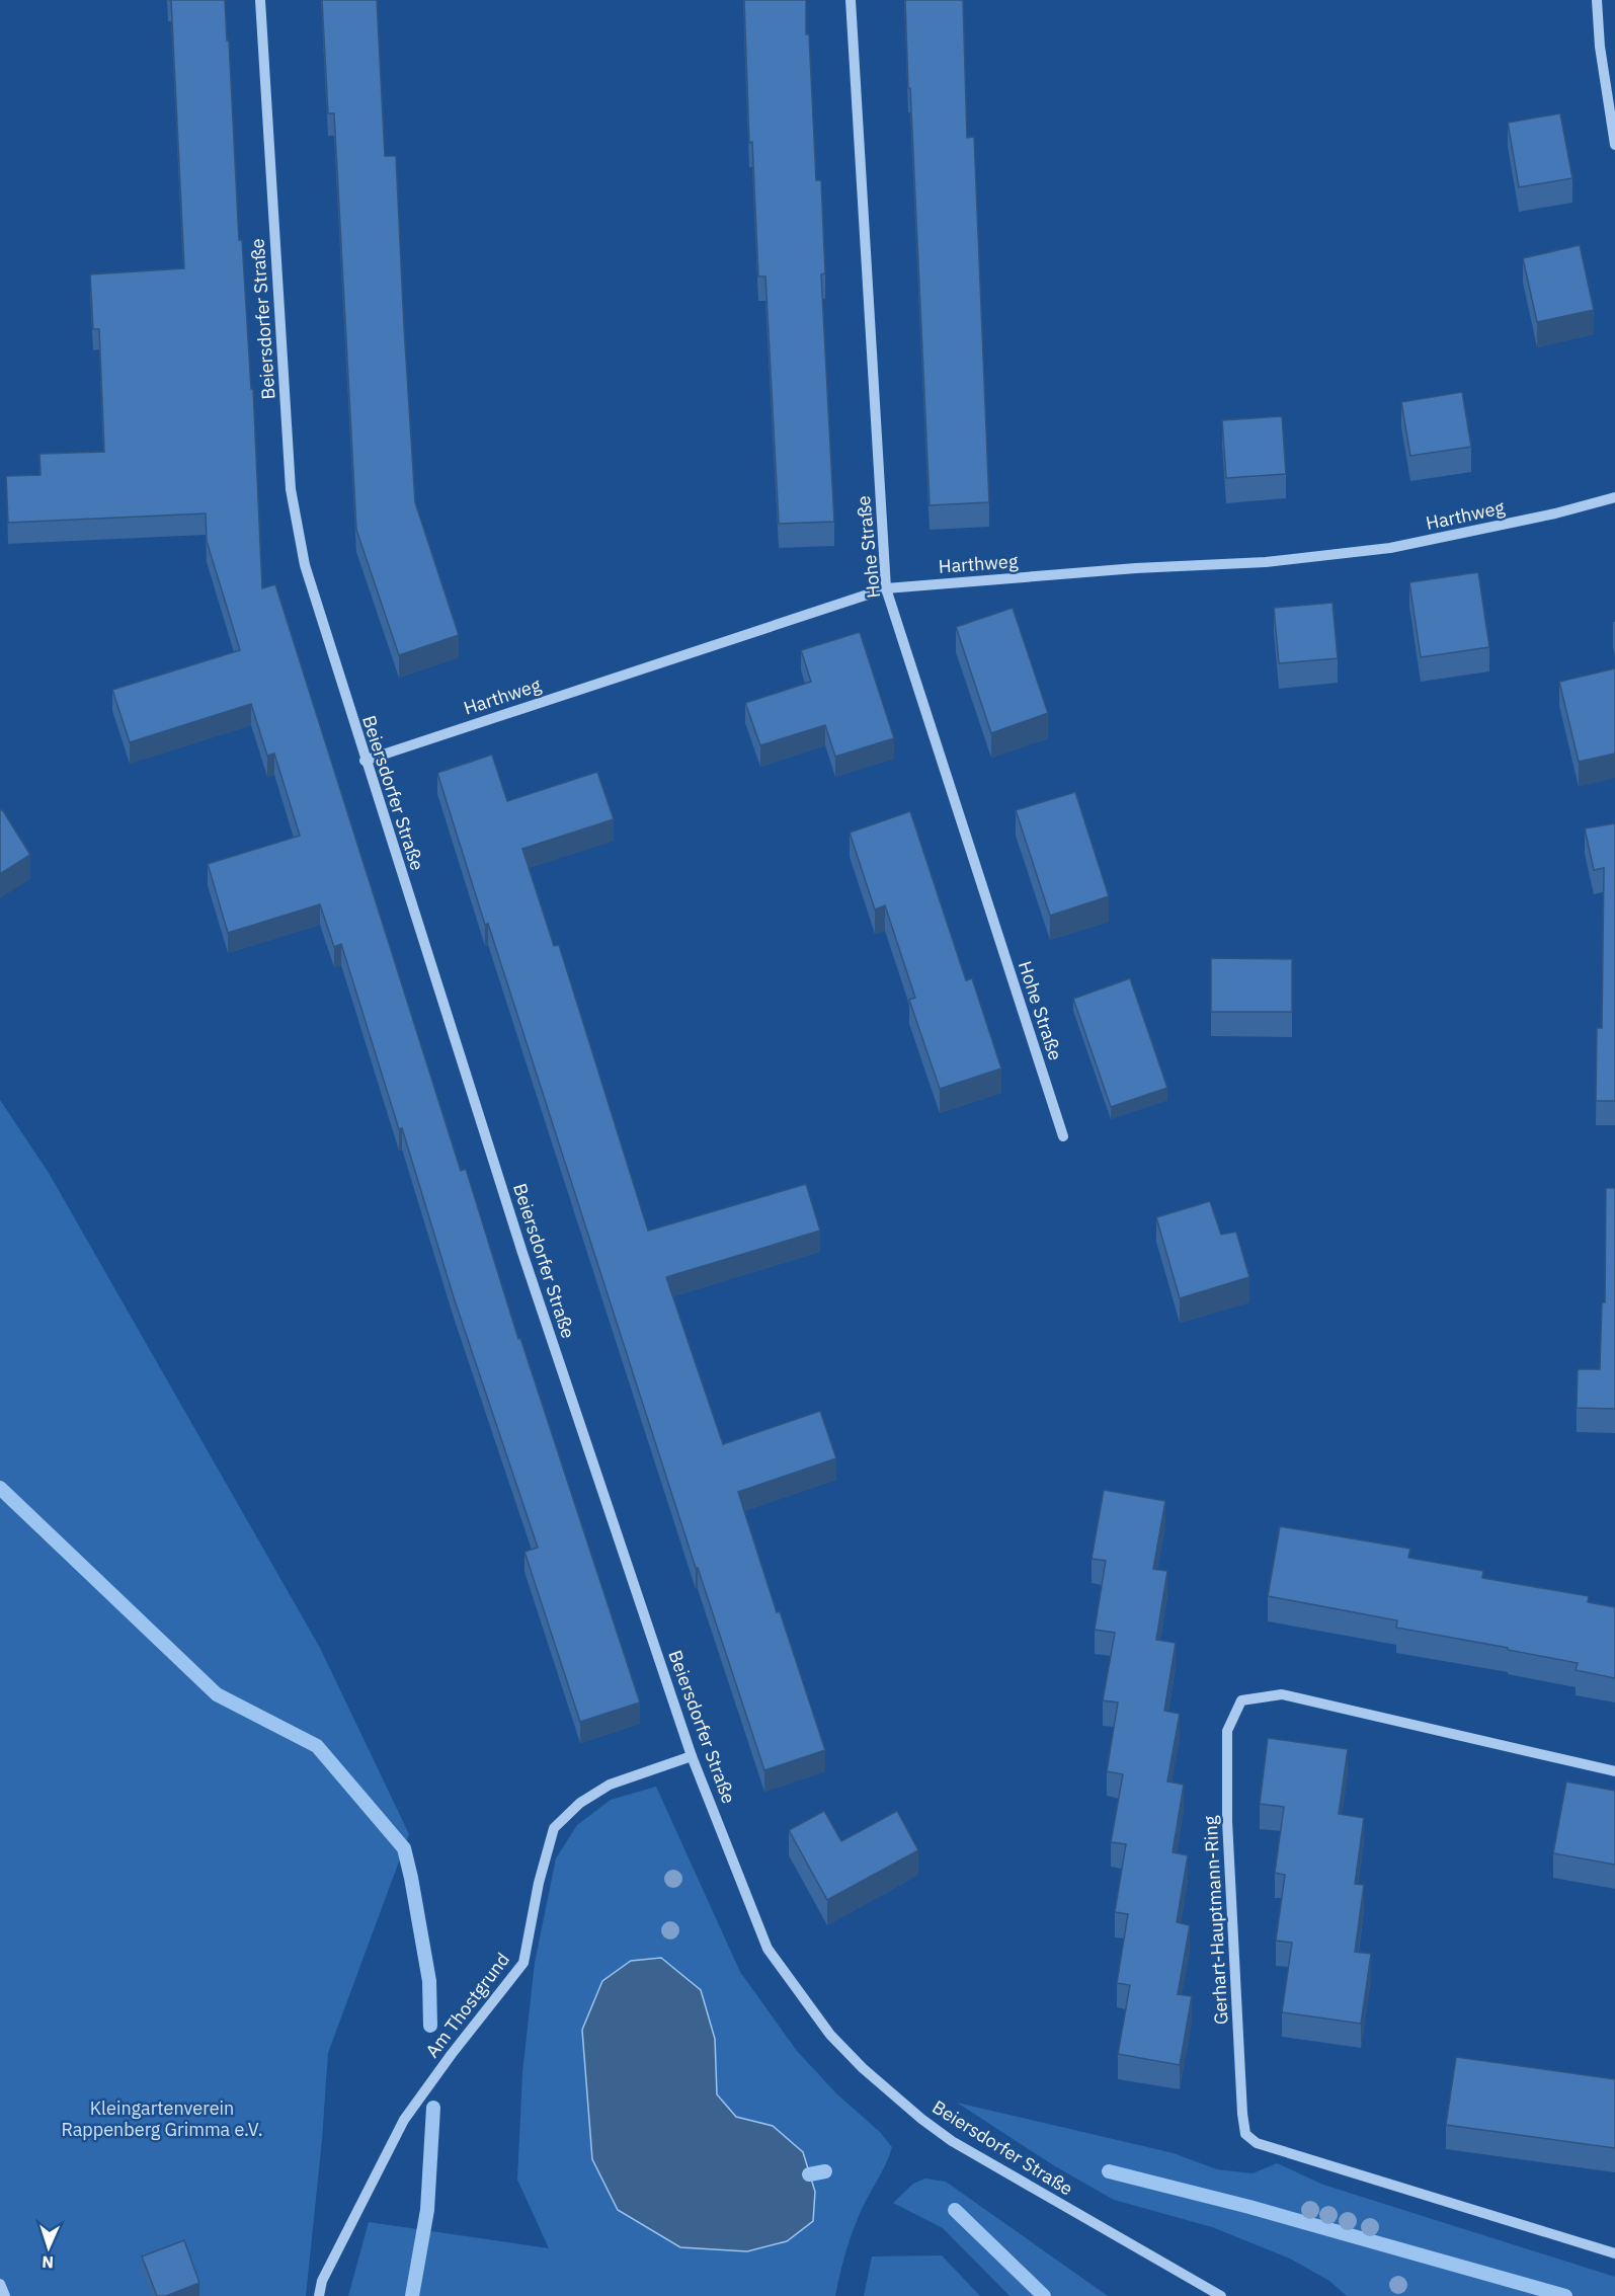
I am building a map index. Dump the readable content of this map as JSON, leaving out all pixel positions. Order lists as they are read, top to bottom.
{
  "streets": {
    "street": [
      "Beiersdorfer Straße",
      "Harthweg",
      "Hohe Straße",
      "Gerhart-Hauptmann-Ring",
      "Am Thostgrund"
    ]
  },
  "crossings": [
    ["Beiersdorfer Straße", "Harthweg"],
    ["Beiersdorfer Straße", "Am Thostgrund"],
    ["Harthweg", "Hohe Straße"]
  ],
  "parks": ["Kleingartenverein Rappenberg Grimma e.V."],
  "north": "bottom"
}
